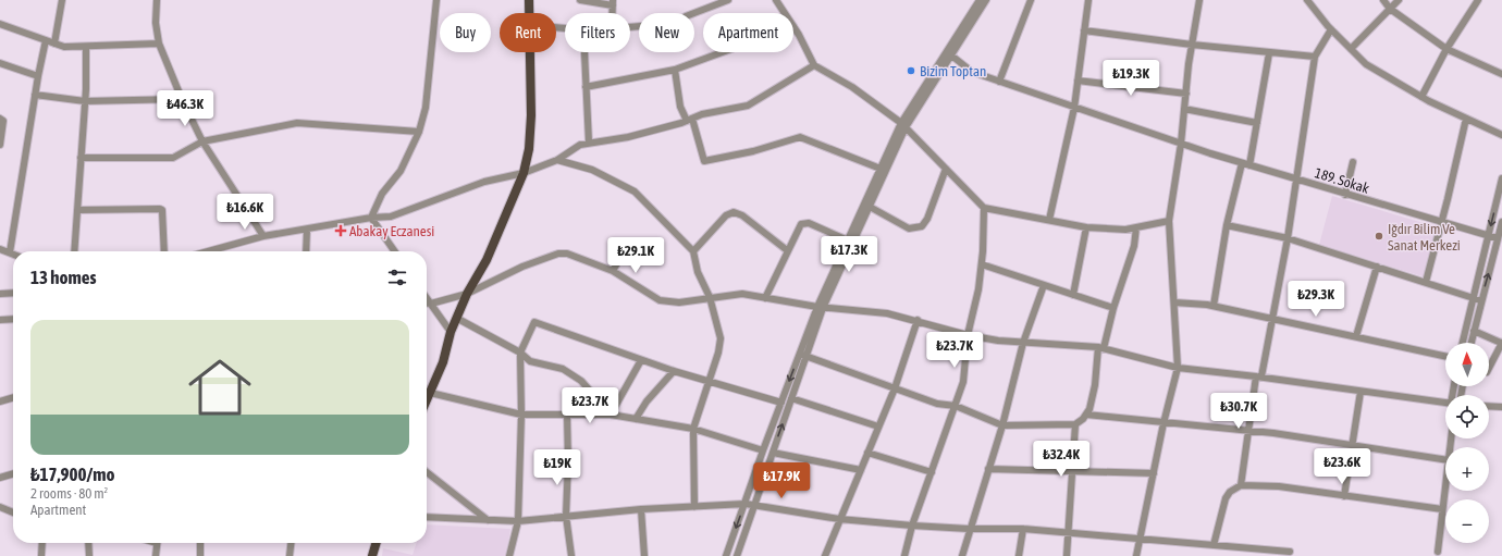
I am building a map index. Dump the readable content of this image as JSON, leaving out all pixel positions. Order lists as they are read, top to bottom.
{
  "streets": {
    "street": ["189. Sokak"]
  },
  "places": {
    "other": ["Bizim Toptan", "Iğdır Bilim Ve Sanat Merkezi"],
    "health": ["Abakay Eczanesi"]
  },
  "north": "top",
  "page": {
    "chip": [
      "Buy",
      "Rent",
      "Filters",
      "New",
      "Apartment"
    ],
    "price": [
      "₺19.3K",
      "₺46.3K",
      "₺16.6K",
      "₺17.3K",
      "₺29.1K",
      "₺29.3K",
      "₺23.7K",
      "₺23.7K",
      "₺30.7K",
      "₺32.4K",
      "₺23.6K",
      "₺19K",
      "₺17.9K"
    ],
    "heading": "13 homes",
    "list": [
      {
        "name": "₺17,900/mo",
        "note": "2 rooms · 80 m² · Apartment"
      }
    ],
    "map_buttons": ["+", "−"]
  }
}
